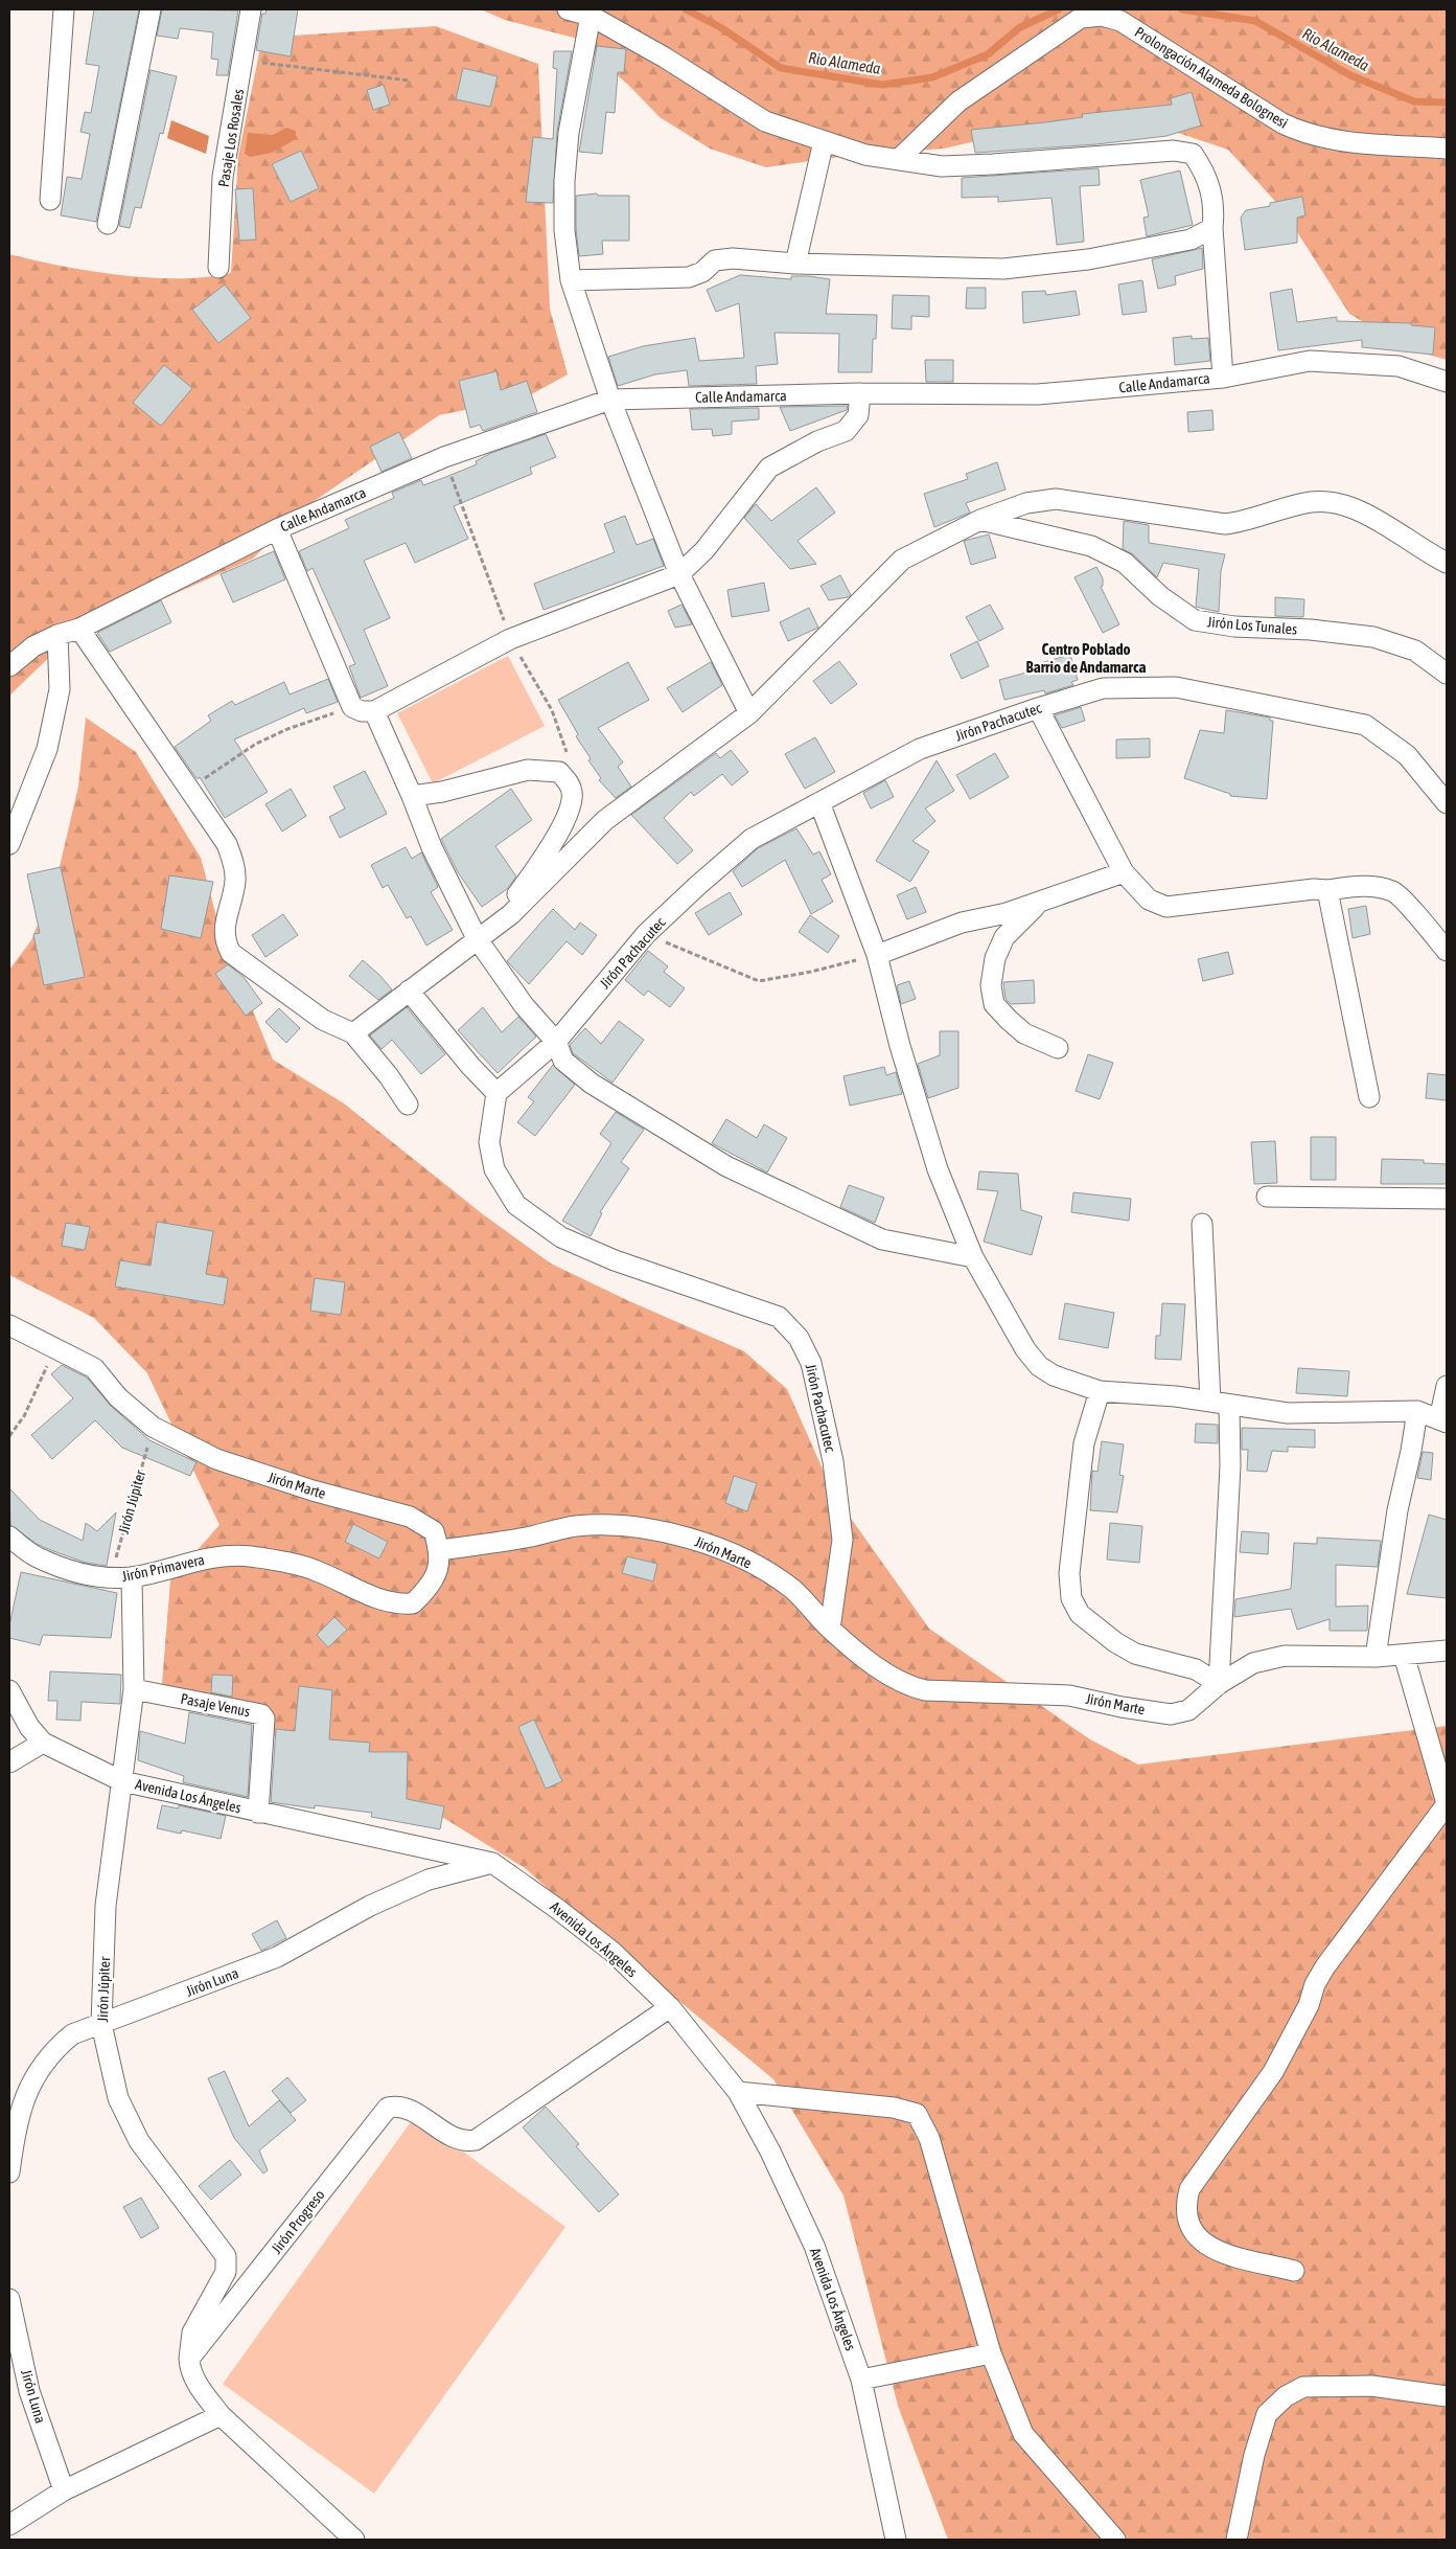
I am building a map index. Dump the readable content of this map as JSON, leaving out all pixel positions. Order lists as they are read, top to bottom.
{
  "streets": {
    "street": [
      "Prolongación Alameda Bolognesi",
      "Pasaje Los Rosales",
      "Calle Andamarca",
      "Jirón Los Tunales",
      "Jirón Pachacutec",
      "Jirón Marte",
      "Jirón Júpiter",
      "Jirón Primavera",
      "Pasaje Venus",
      "Avenida Los Ángeles",
      "Jirón Luna",
      "Jirón Progreso"
    ]
  },
  "crossings": [
    ["Jirón Pachacutec", "Jirón Marte"],
    ["Jirón Marte", "Jirón Júpiter"],
    ["Jirón Marte", "Jirón Primavera"],
    ["Jirón Júpiter", "Jirón Primavera"],
    ["Jirón Júpiter", "Pasaje Venus"],
    ["Jirón Júpiter", "Avenida Los Ángeles"],
    ["Jirón Júpiter", "Jirón Luna"],
    ["Jirón Júpiter", "Jirón Progreso"],
    ["Pasaje Venus", "Avenida Los Ángeles"],
    ["Avenida Los Ángeles", "Jirón Luna"],
    ["Avenida Los Ángeles", "Jirón Progreso"]
  ],
  "districts": ["Centro Poblado Barrio de Andamarca"],
  "water": ["Rio Alameda"]
}
